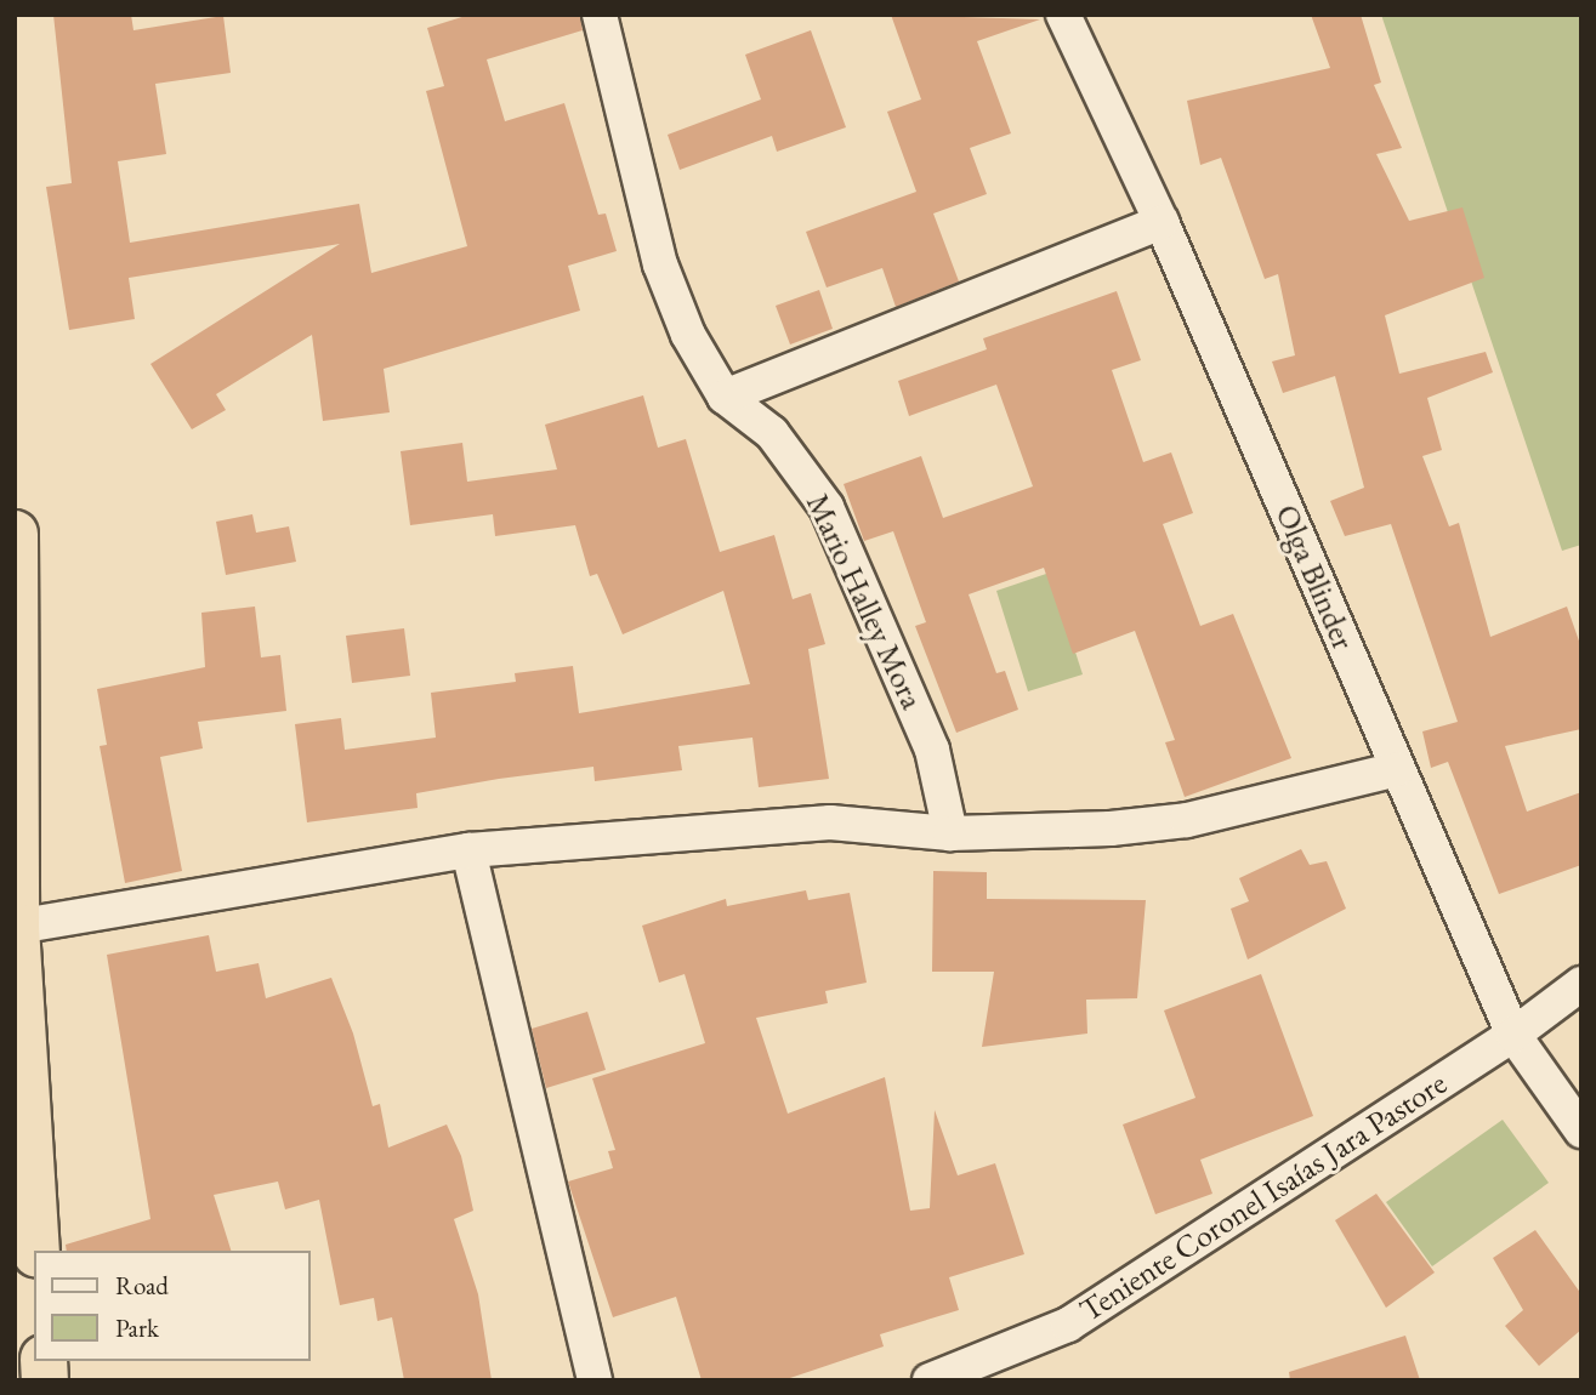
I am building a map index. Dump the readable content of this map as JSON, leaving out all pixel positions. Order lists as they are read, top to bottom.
{
  "streets": {
    "street": ["Olga Blinder", "Mario Halley Mora", "Teniente Coronel Isaías Jara Pastore"]
  },
  "crossings": [
    ["Olga Blinder", "Teniente Coronel Isaías Jara Pastore"]
  ],
  "legend": ["Road", "Park"]
}
